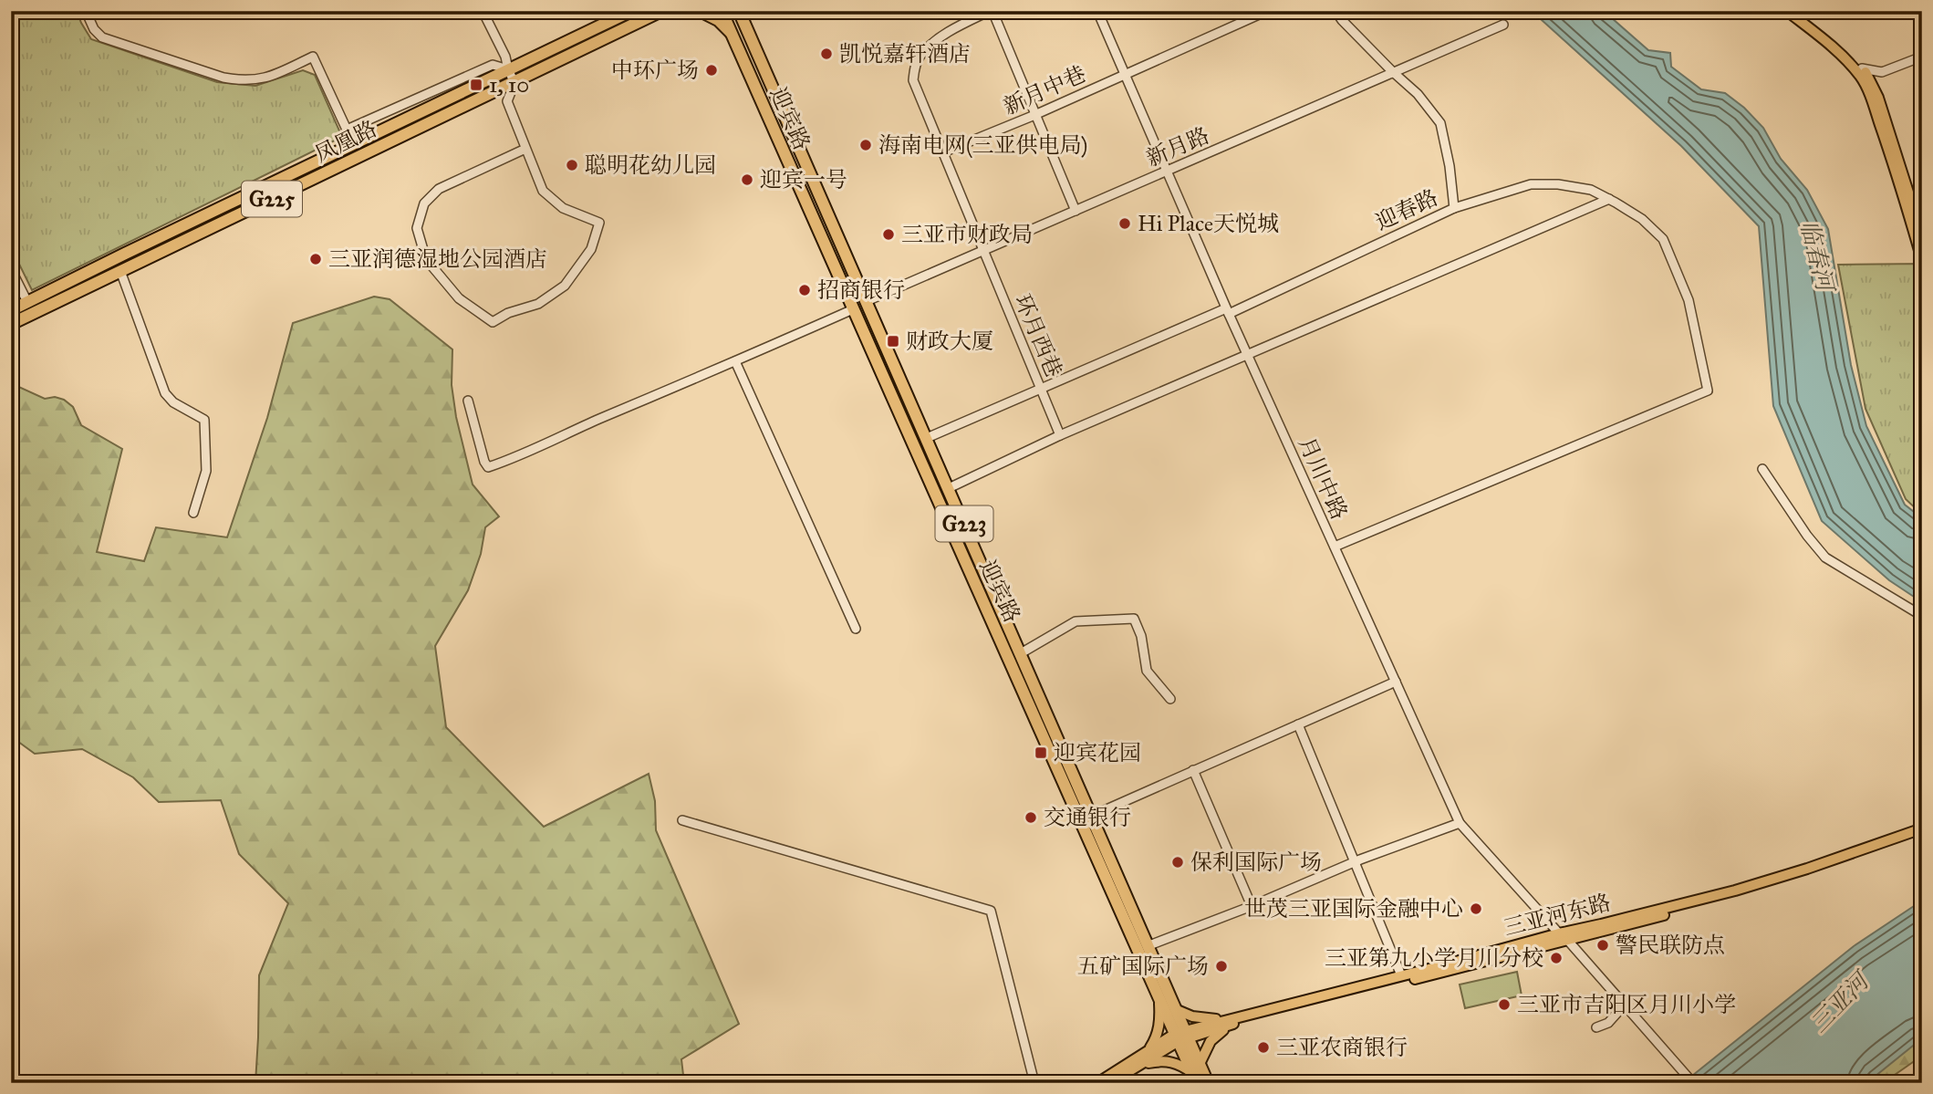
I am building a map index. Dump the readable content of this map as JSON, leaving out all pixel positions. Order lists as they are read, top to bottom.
{
  "streets": {
    "highway": [
      "迎宾路",
      "凤凰路",
      "G225",
      "G223"
    ],
    "main road": ["三亚河东路"],
    "street": [
      "新月中巷",
      "新月路",
      "迎春路",
      "环月西巷",
      "月川中路"
    ]
  },
  "crossings": [
    ["新月中巷", "环月西巷"],
    ["新月中巷", "月川中路"],
    ["迎宾路", "新月路"],
    ["迎宾路", "迎春路"],
    ["迎宾路", "三亚河东路"],
    ["新月路", "迎春路"],
    ["新月路", "环月西巷"],
    ["新月路", "月川中路"],
    ["迎春路", "环月西巷"],
    ["迎春路", "月川中路"],
    ["月川中路", "三亚河东路"]
  ],
  "water": ["临春河", "三亚河"],
  "places": {
    "other": [
      "凯悦嘉轩酒店",
      "中环广场",
      "海南电网(三亚供电局)",
      "聪明花幼儿园",
      "迎宾一号",
      "Hi Place天悦城",
      "三亚市财政局",
      "三亚润德湿地公园酒店",
      "招商银行",
      "交通银行",
      "保利国际广场",
      "世茂三亚国际金融中心",
      "警民联防点",
      "三亚第九小学月川分校",
      "五矿国际广场",
      "三亚市吉阳区月川小学",
      "三亚农商银行"
    ],
    "transit": ["1, 10", "财政大厦", "迎宾花园"]
  }
}
